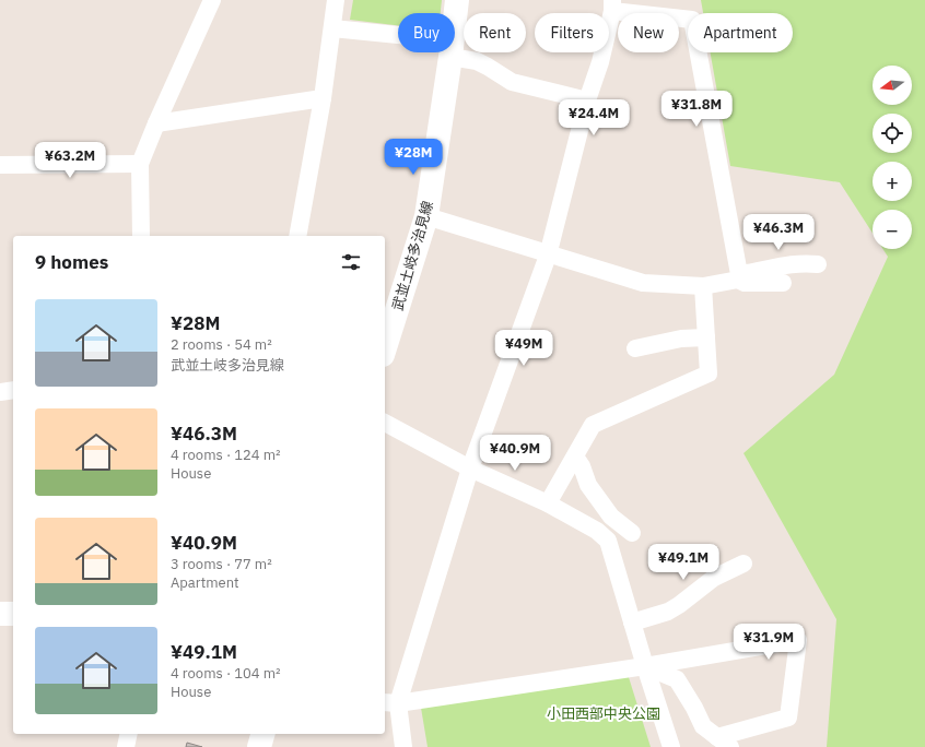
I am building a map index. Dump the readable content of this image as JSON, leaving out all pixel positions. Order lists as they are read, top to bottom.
{
  "streets": {
    "main road": ["武並土岐多治見線"]
  },
  "parks": ["小田西部中央公園"],
  "north": "left",
  "page": {
    "chip": [
      "Buy",
      "Rent",
      "Filters",
      "New",
      "Apartment"
    ],
    "map_buttons": ["+", "−"],
    "price": [
      "¥31.8M",
      "¥24.4M",
      "¥28M",
      "¥63.2M",
      "¥46.3M",
      "¥49M",
      "¥40.9M",
      "¥49.1M",
      "¥31.9M"
    ],
    "heading": "9 homes",
    "list": [
      {
        "name": "¥28M",
        "note": "2 rooms · 54 m² · 武並土岐多治見線"
      },
      {
        "name": "¥46.3M",
        "note": "4 rooms · 124 m² · House"
      },
      {
        "name": "¥40.9M",
        "note": "3 rooms · 77 m² · Apartment"
      },
      {
        "name": "¥49.1M",
        "note": "4 rooms · 104 m² · House"
      }
    ]
  }
}
